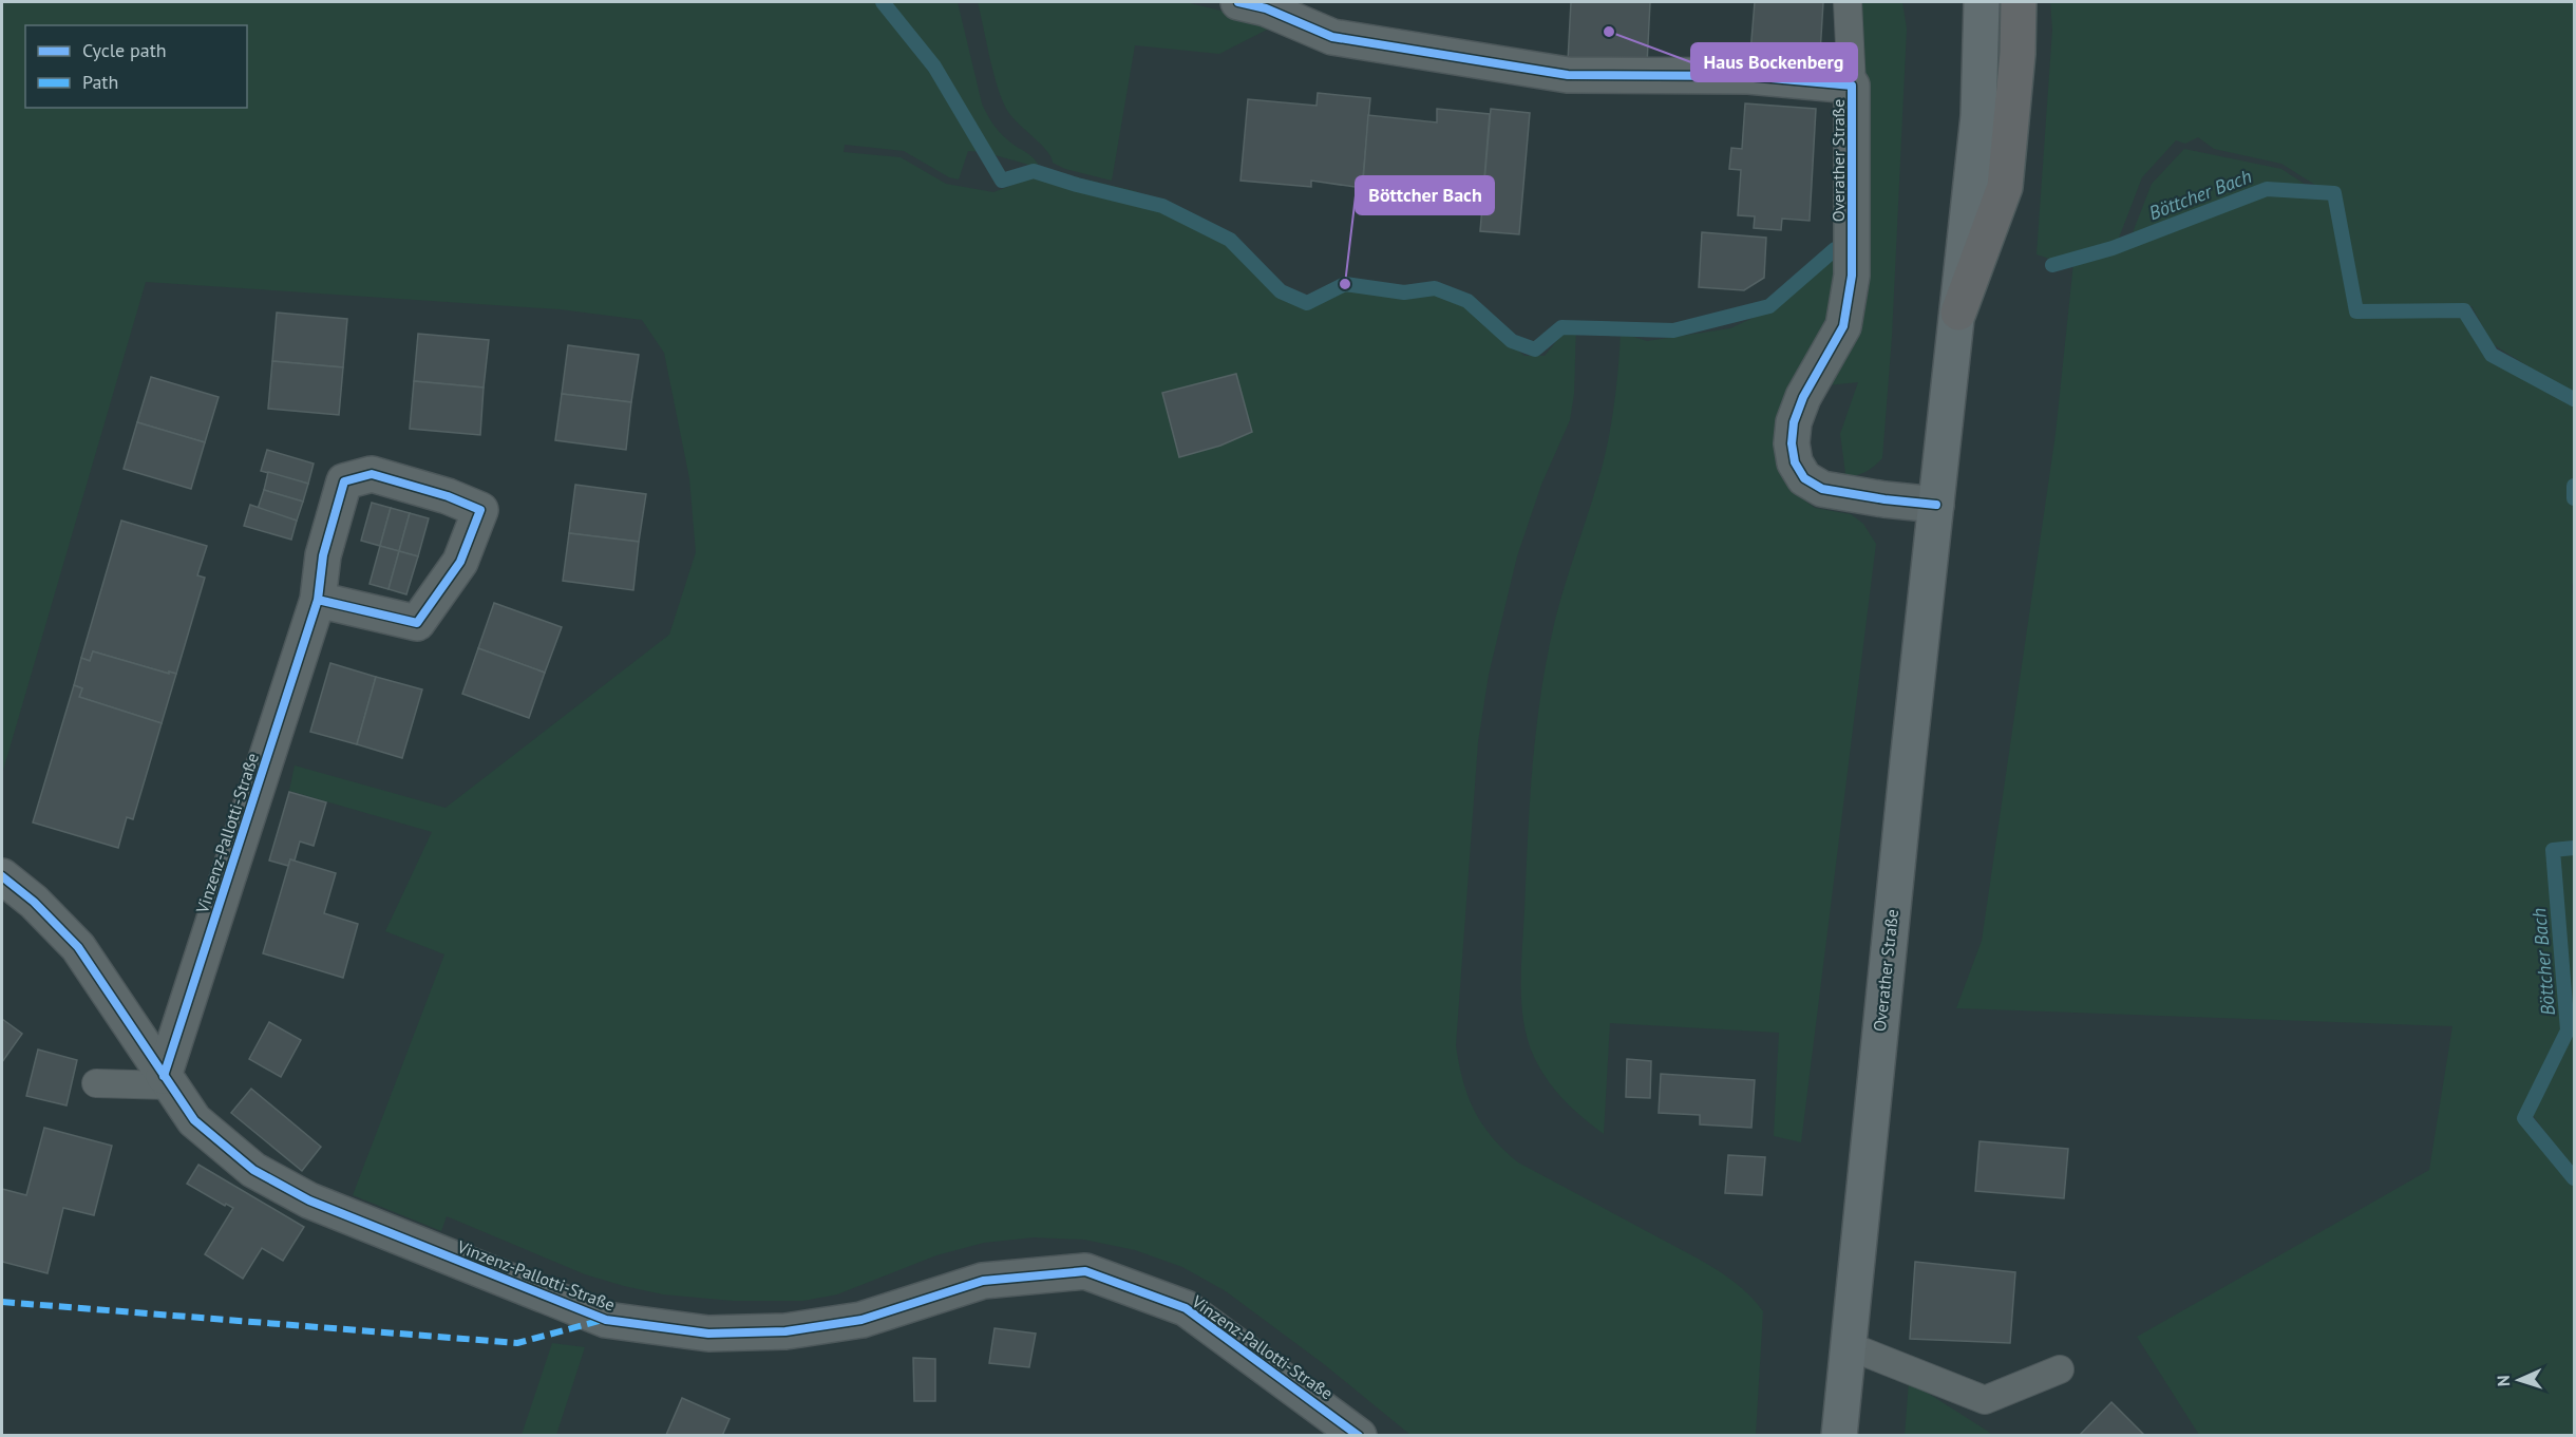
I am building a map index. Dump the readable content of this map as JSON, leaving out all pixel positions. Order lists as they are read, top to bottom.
{
  "streets": {
    "main road": ["Overather Straße"],
    "street": ["Vinzenz-Pallotti-Straße"]
  },
  "water": ["Böttcher Bach"],
  "places": ["Haus Bockenberg", "Böttcher Bach"],
  "legend": ["Cycle path", "Path"],
  "north": "left"
}
